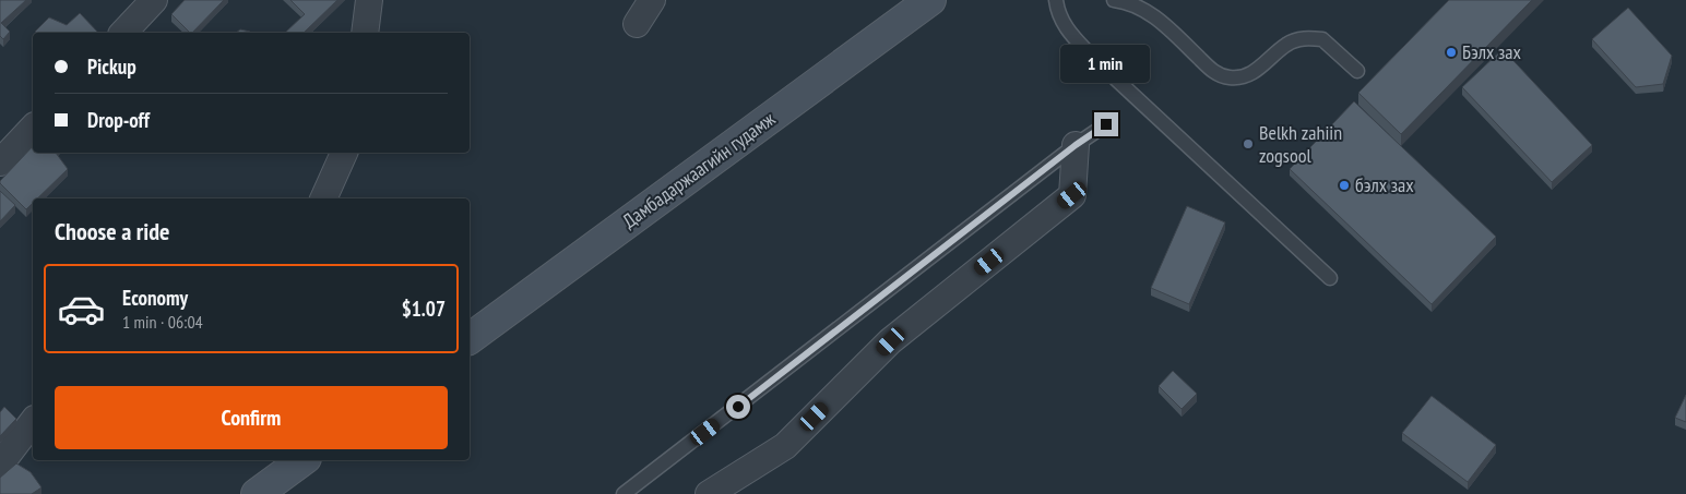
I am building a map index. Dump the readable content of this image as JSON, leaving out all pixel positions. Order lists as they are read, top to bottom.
{
  "streets": {
    "main road": ["Дамбадаржаагийн гудамж"]
  },
  "places": ["Бэлх зах", "Belkh zahiin zogsool", "бэлх зах"],
  "page": {
    "banner": ["Pickup", "Drop-off"],
    "bubble": "1 min",
    "heading": "Choose a ride",
    "list": [
      {
        "name": "Economy",
        "note": "1 min · 06:04",
        "value": "$1.07"
      }
    ],
    "buttons": "Confirm"
  }
}
